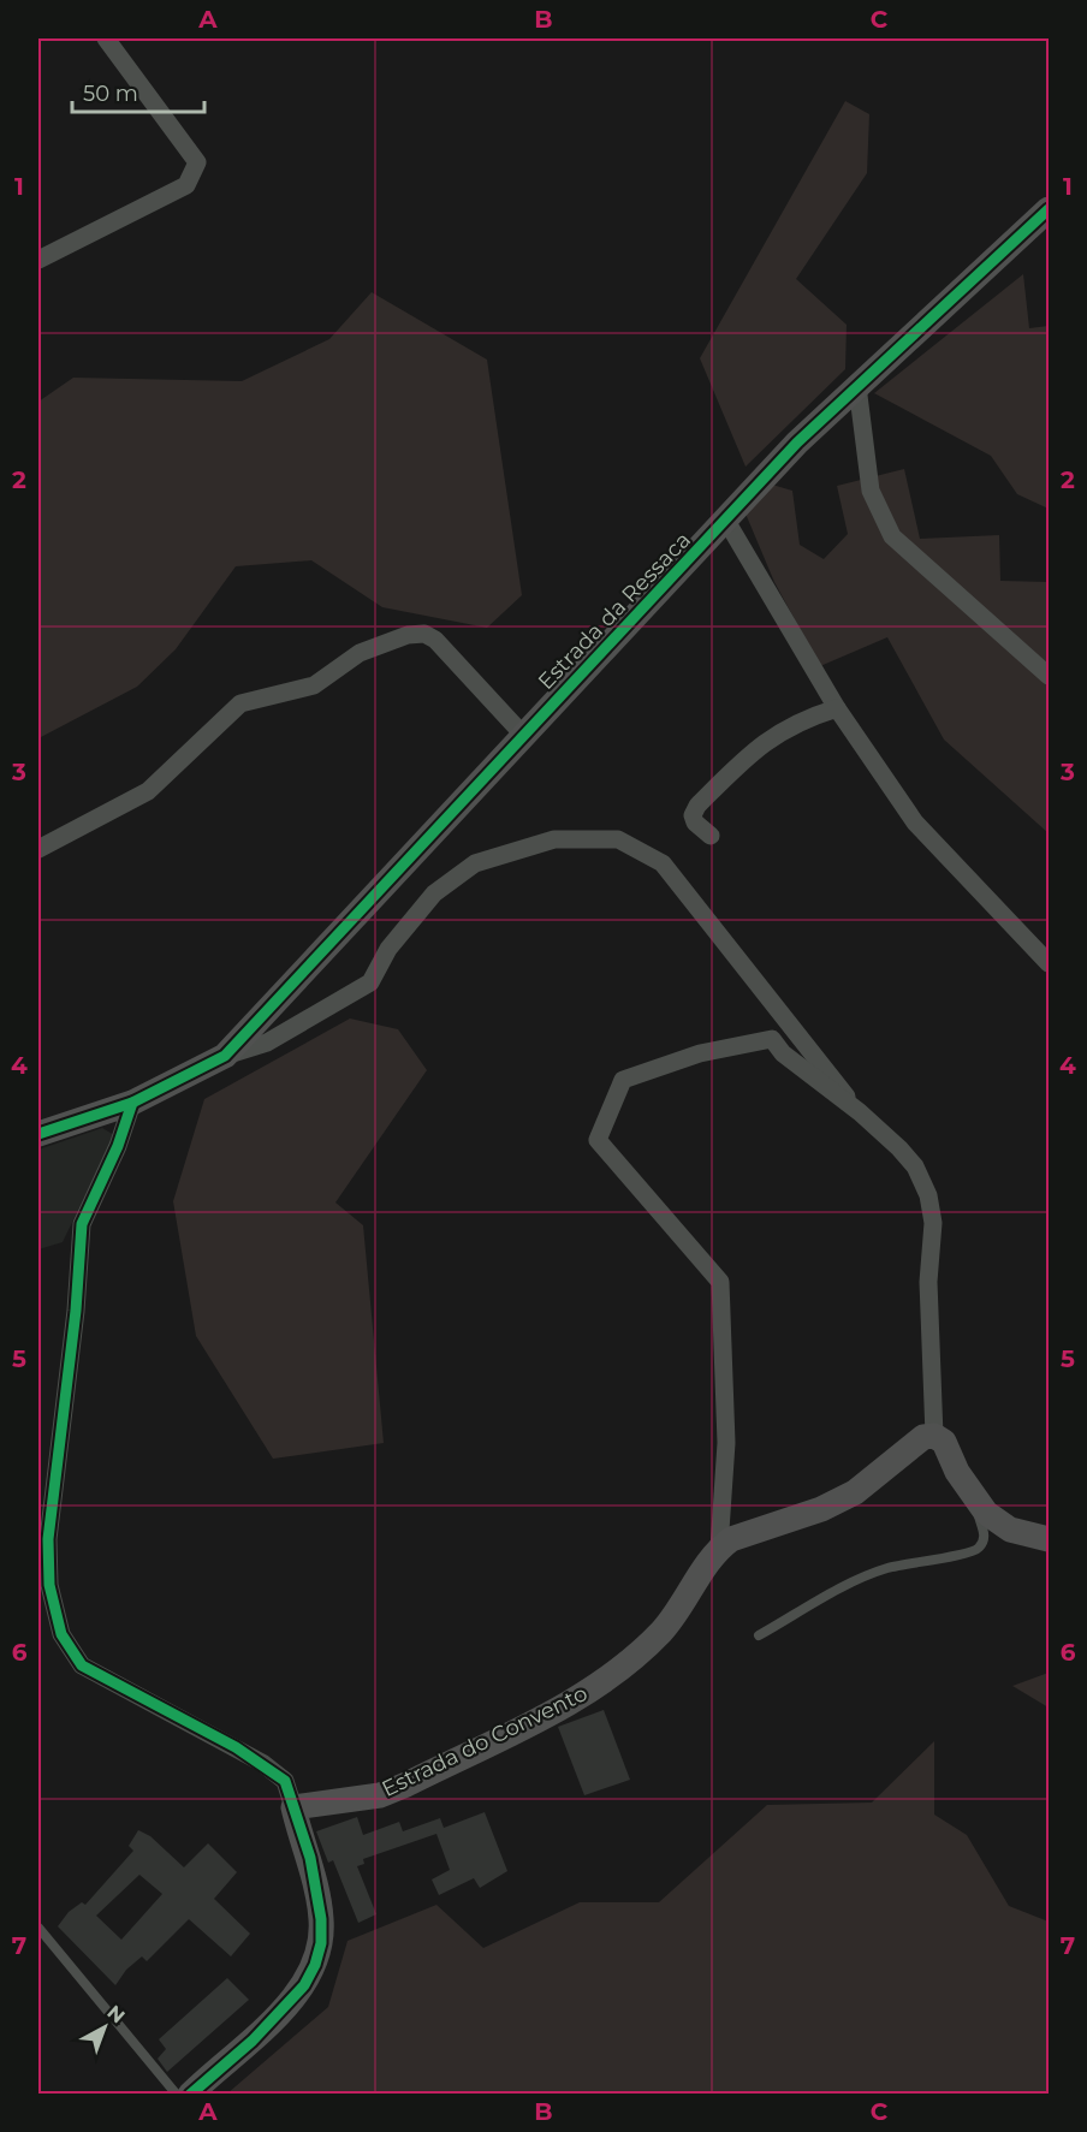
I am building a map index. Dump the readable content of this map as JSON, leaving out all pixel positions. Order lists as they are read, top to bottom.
{
  "streets": {
    "street": ["Estrada da Ressaca", "Estrada do Convento"]
  },
  "scale_bar": "50 m",
  "north": "top right",
  "grid": {
    "columns": ["A", "B", "C"],
    "rows": [
      "1",
      "2",
      "3",
      "4",
      "5",
      "6",
      "7"
    ]
  }
}
